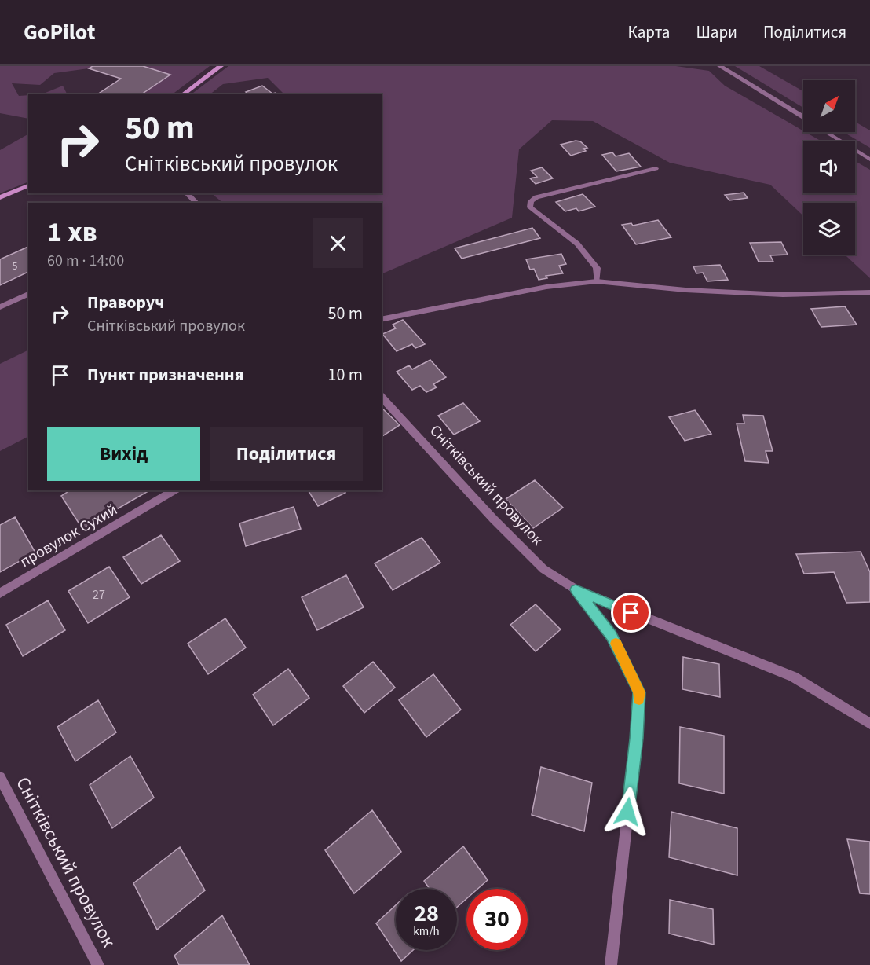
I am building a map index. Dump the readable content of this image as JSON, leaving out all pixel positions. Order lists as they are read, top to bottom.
{
  "streets": {
    "street": ["Снітківський провулок", "провулок Сухий"]
  },
  "house_numbers": ["5", "27"],
  "north": "top right",
  "page": {
    "header": "GoPilot",
    "nav": ["Карта", "Шари", "Поділитися"],
    "turn": ["50 m", "Снітківський провулок"],
    "heading": ["1 хв", "60 m · 14:00"],
    "list": [
      {
        "name": "Праворуч",
        "note": "Снітківський провулок",
        "value": "50 m"
      },
      {
        "name": "Пункт призначення",
        "value": "10 m"
      }
    ],
    "buttons": ["Вихід", "Поділитися"],
    "speed": "28 km/h",
    "limit": "30"
  }
}
